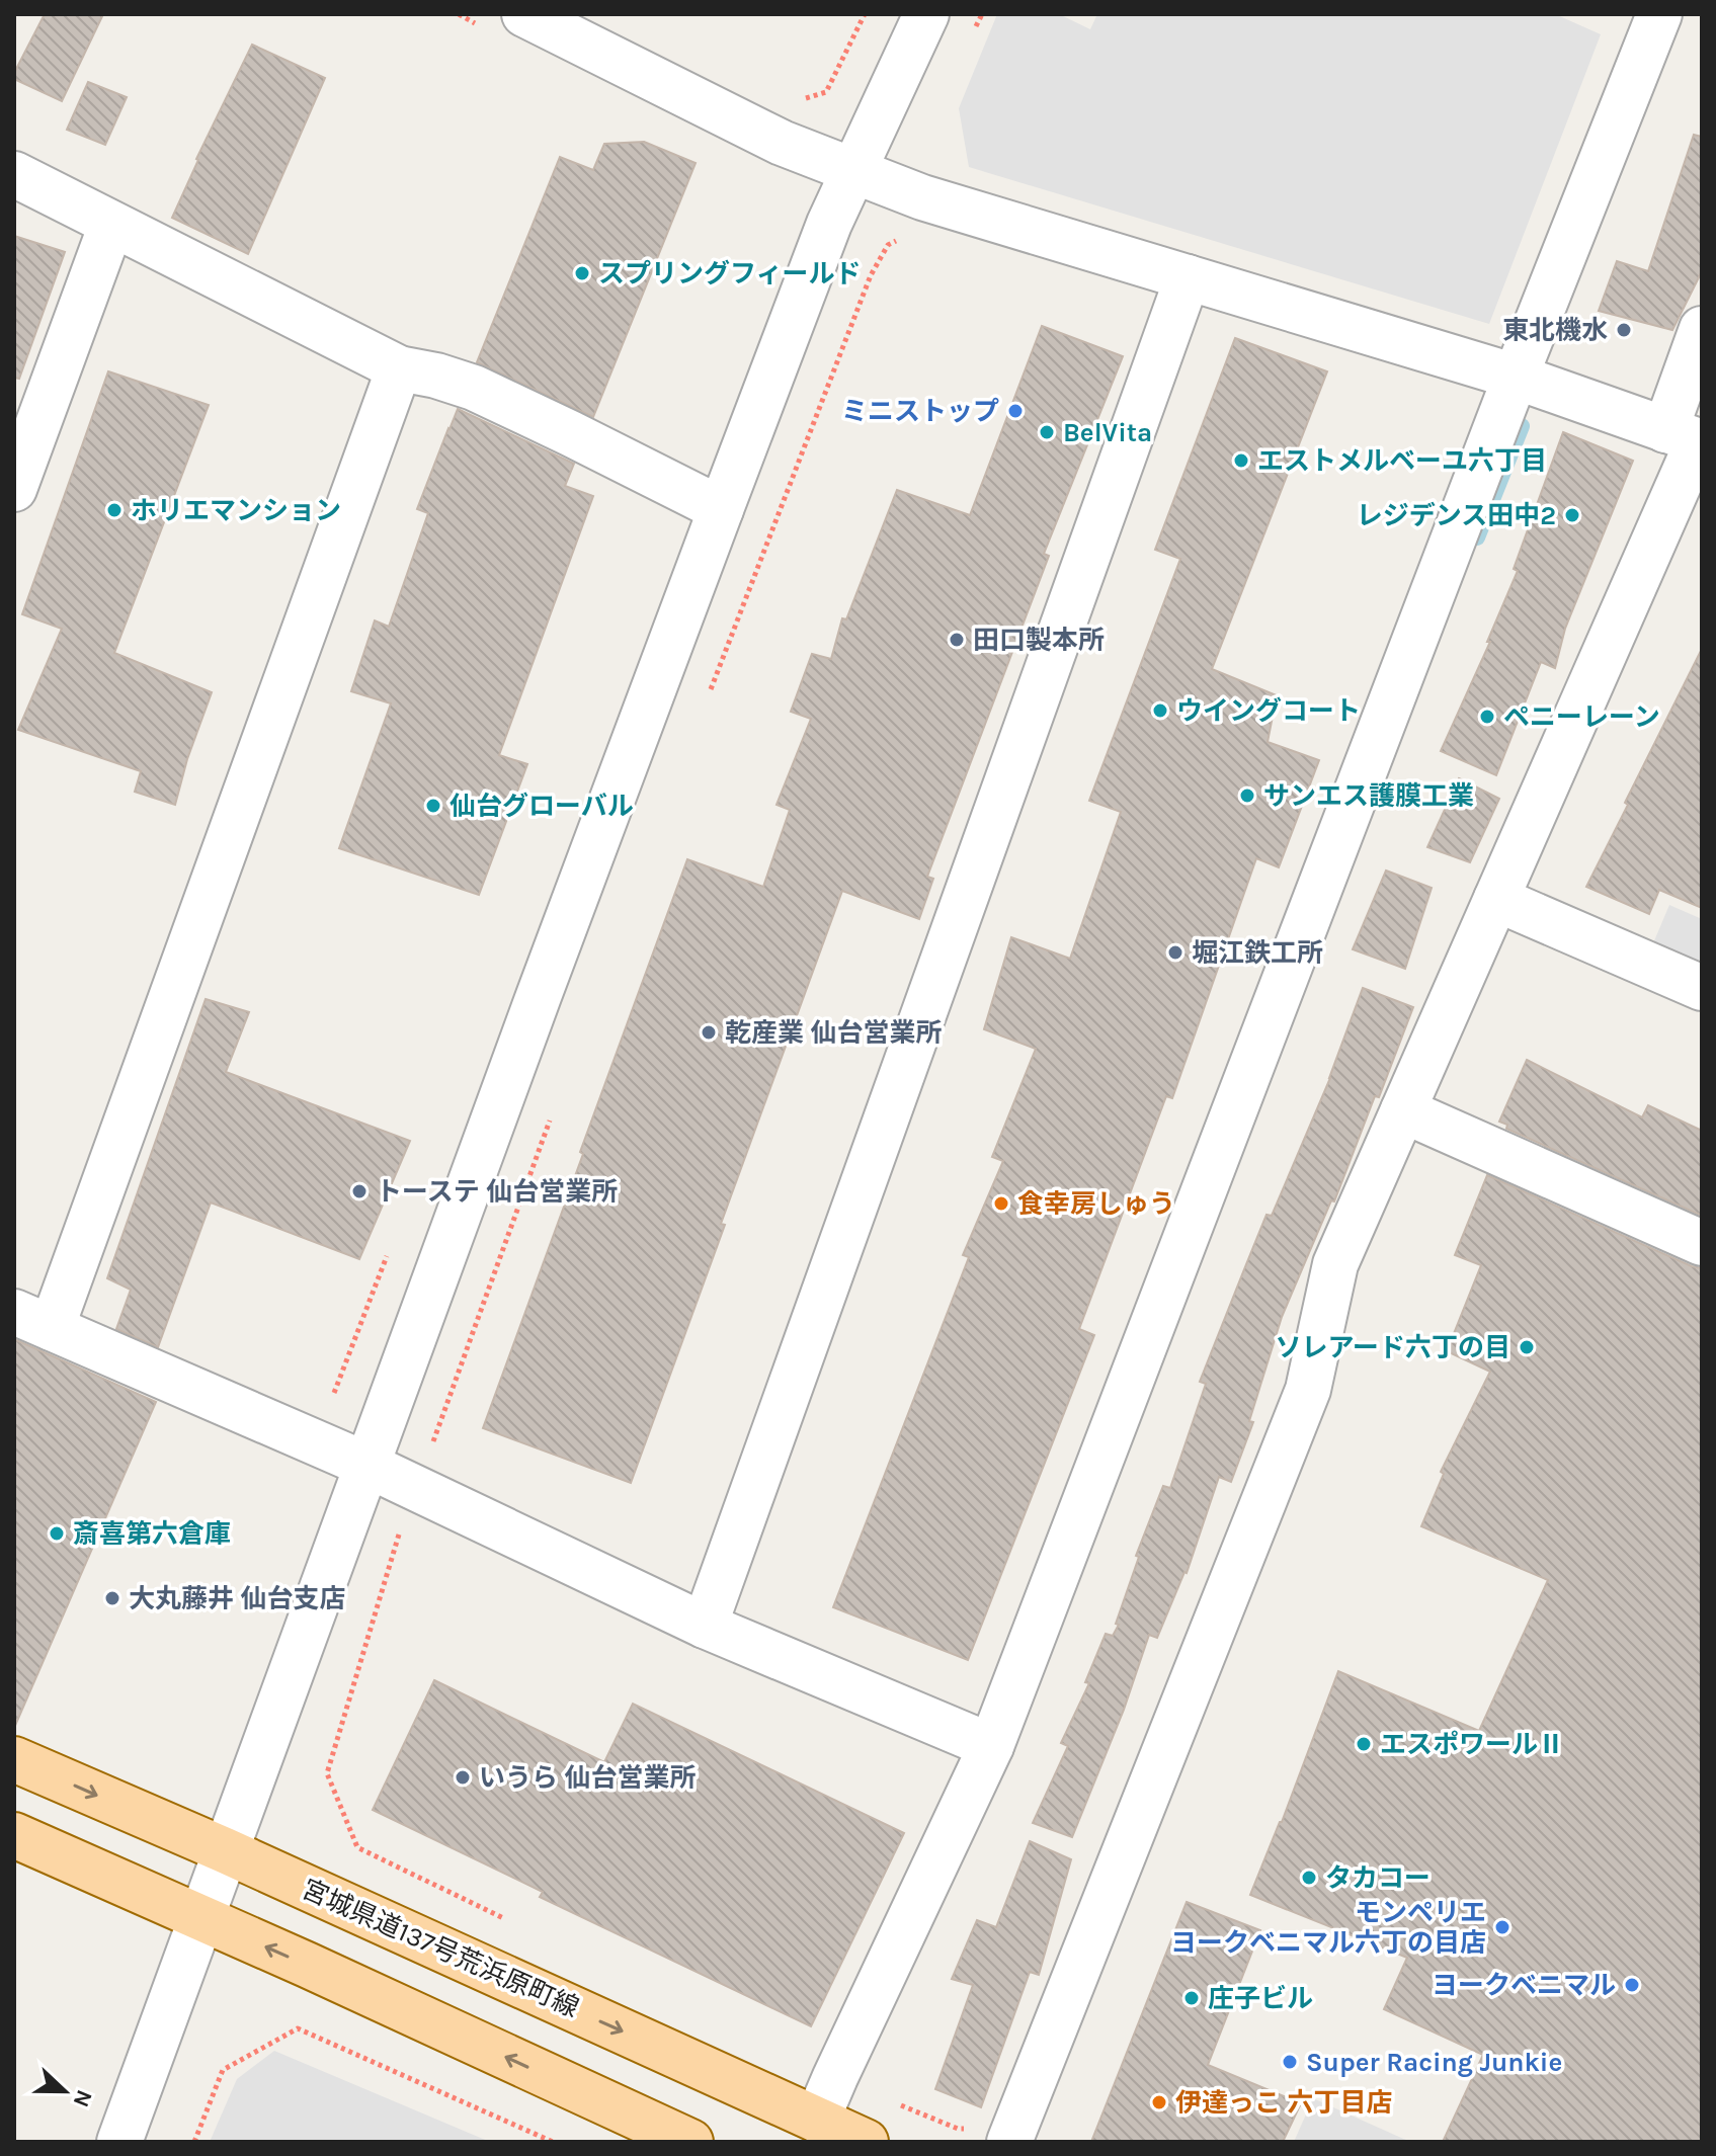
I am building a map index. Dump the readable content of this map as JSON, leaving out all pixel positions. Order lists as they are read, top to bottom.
{
  "streets": {
    "main road": ["宮城県道137号荒浜原町線"]
  },
  "places": [
    "スプリングフィールド",
    "東北機水",
    "ミニストップ",
    "BelVita",
    "エストメルベーユ六丁目",
    "ホリエマンション",
    "レジデンス田中2",
    "田口製本所",
    "ウイングコート",
    "ペニーレーン",
    "サンエス護膜工業",
    "仙台グローバル",
    "堀江鉄工所",
    "乾産業 仙台営業所",
    "トーステ 仙台営業所",
    "食幸房しゅう",
    "ソレアード六丁の目",
    "斎喜第六倉庫",
    "大丸藤井 仙台支店",
    "エスポワールⅡ",
    "いうら 仙台営業所",
    "タカコー",
    "モンペリエ ヨークベニマル六丁の目店",
    "ヨークベニマル",
    "庄子ビル",
    "Super Racing Junkie",
    "伊達っこ 六丁目店"
  ],
  "north": "right"
}
